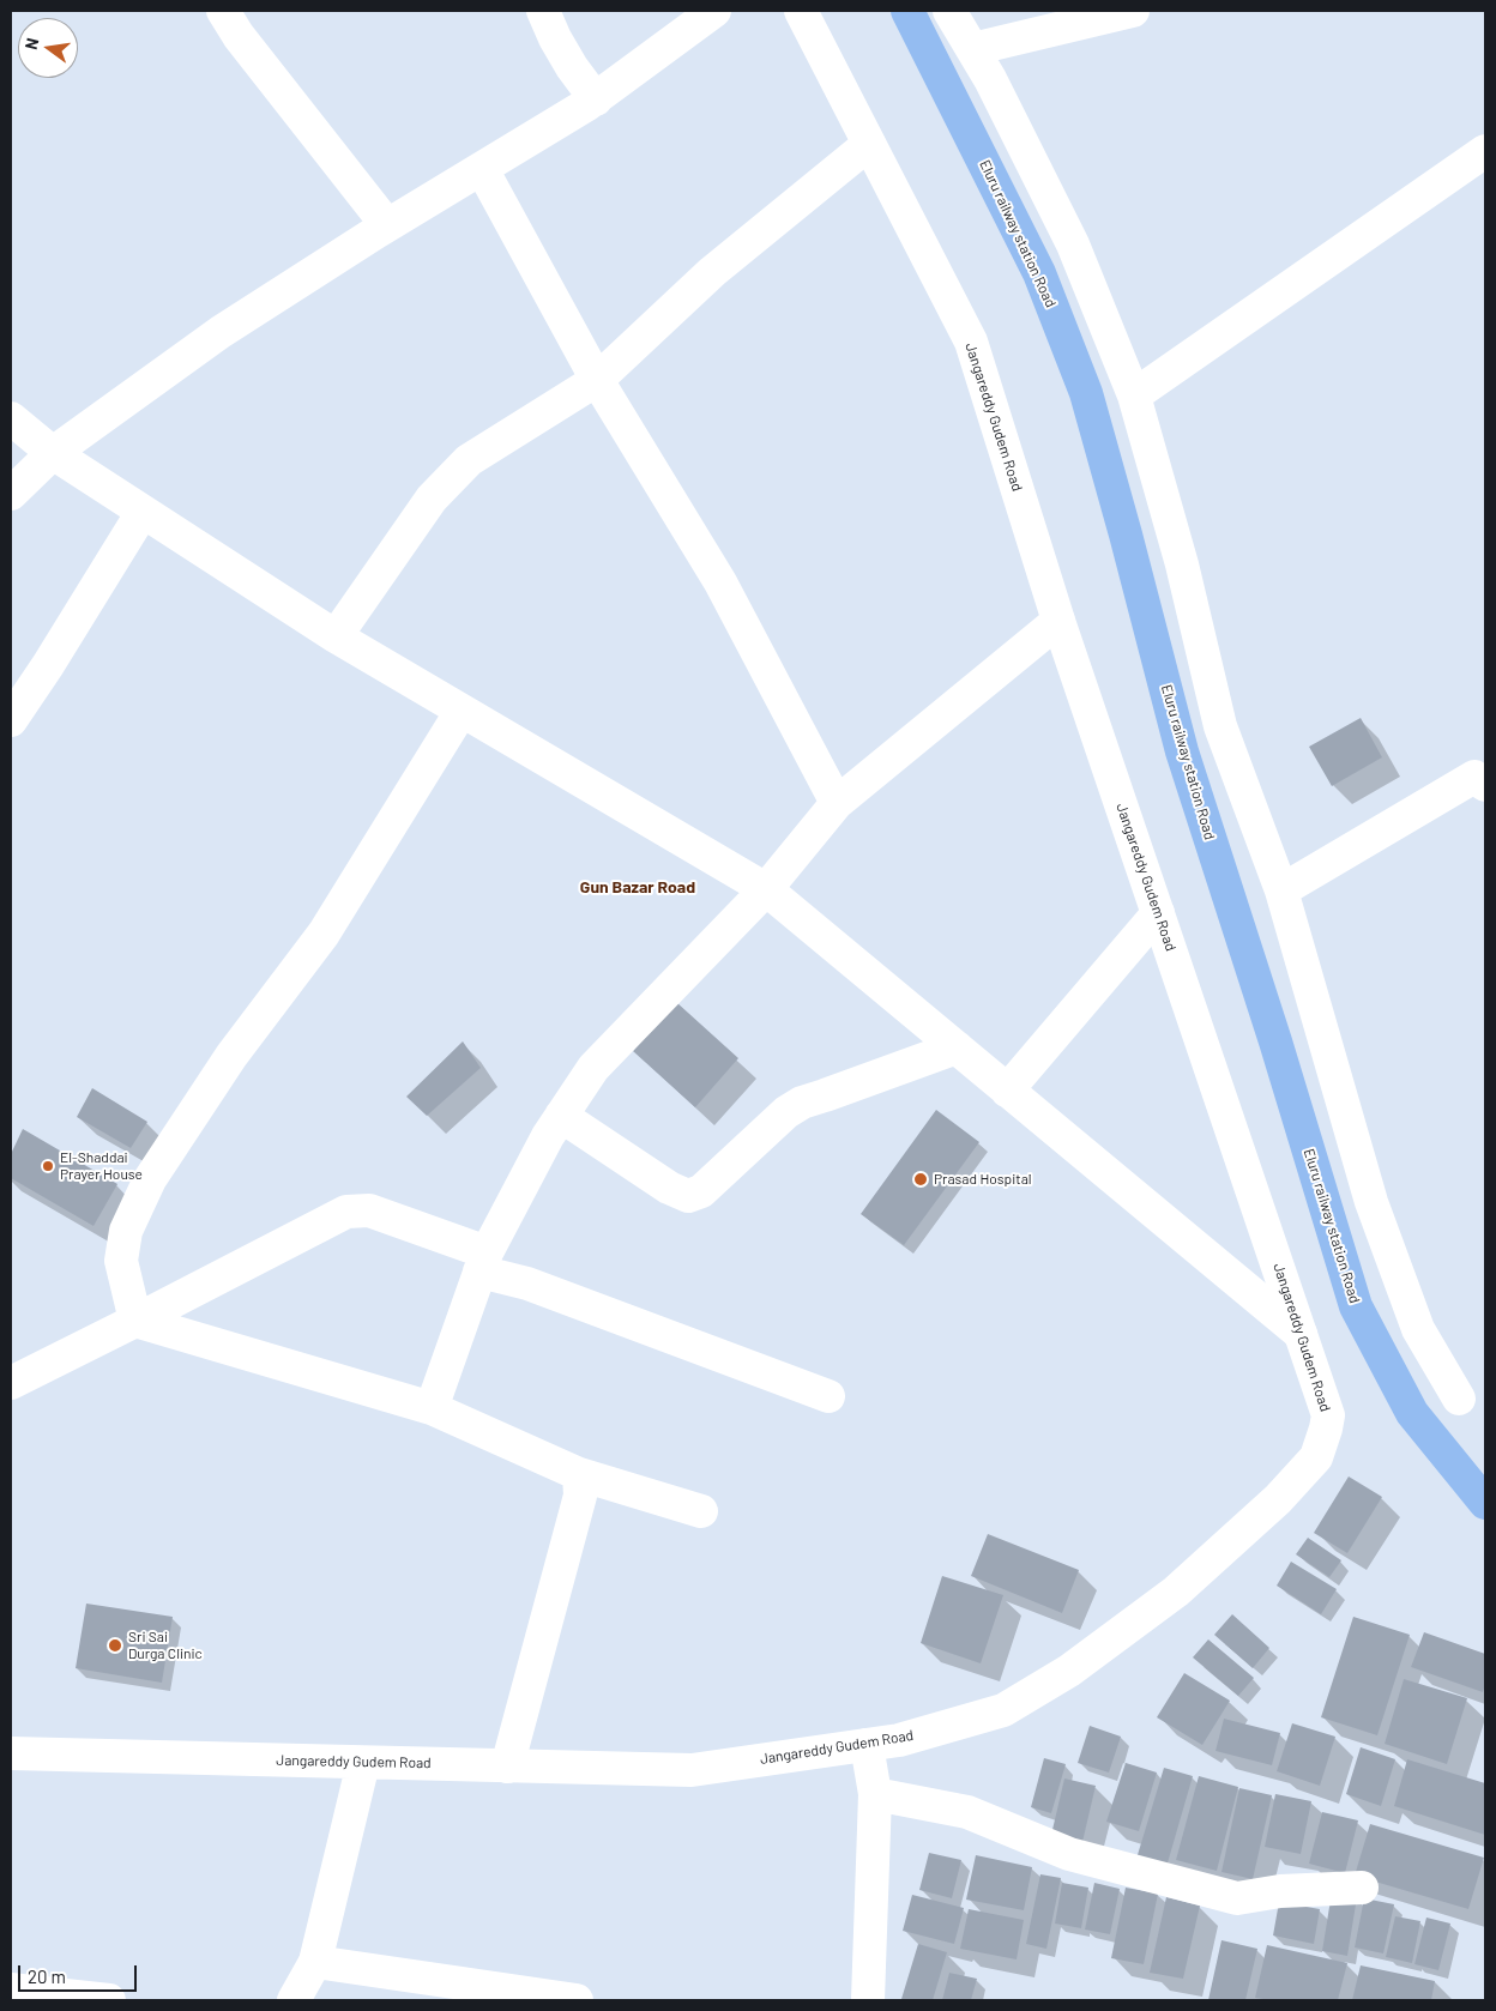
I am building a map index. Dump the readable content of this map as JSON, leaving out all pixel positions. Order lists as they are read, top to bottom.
{
  "streets": {
    "main road": ["Eluru railway station Road"],
    "street": ["Jangareddy Gudem Road"]
  },
  "districts": ["Gun Bazar Road"],
  "places": ["El-Shaddai Prayer House", "Prasad Hospital", "Sri Sai Durga Clinic"],
  "scale_bar": "20 m",
  "north": "left"
}
